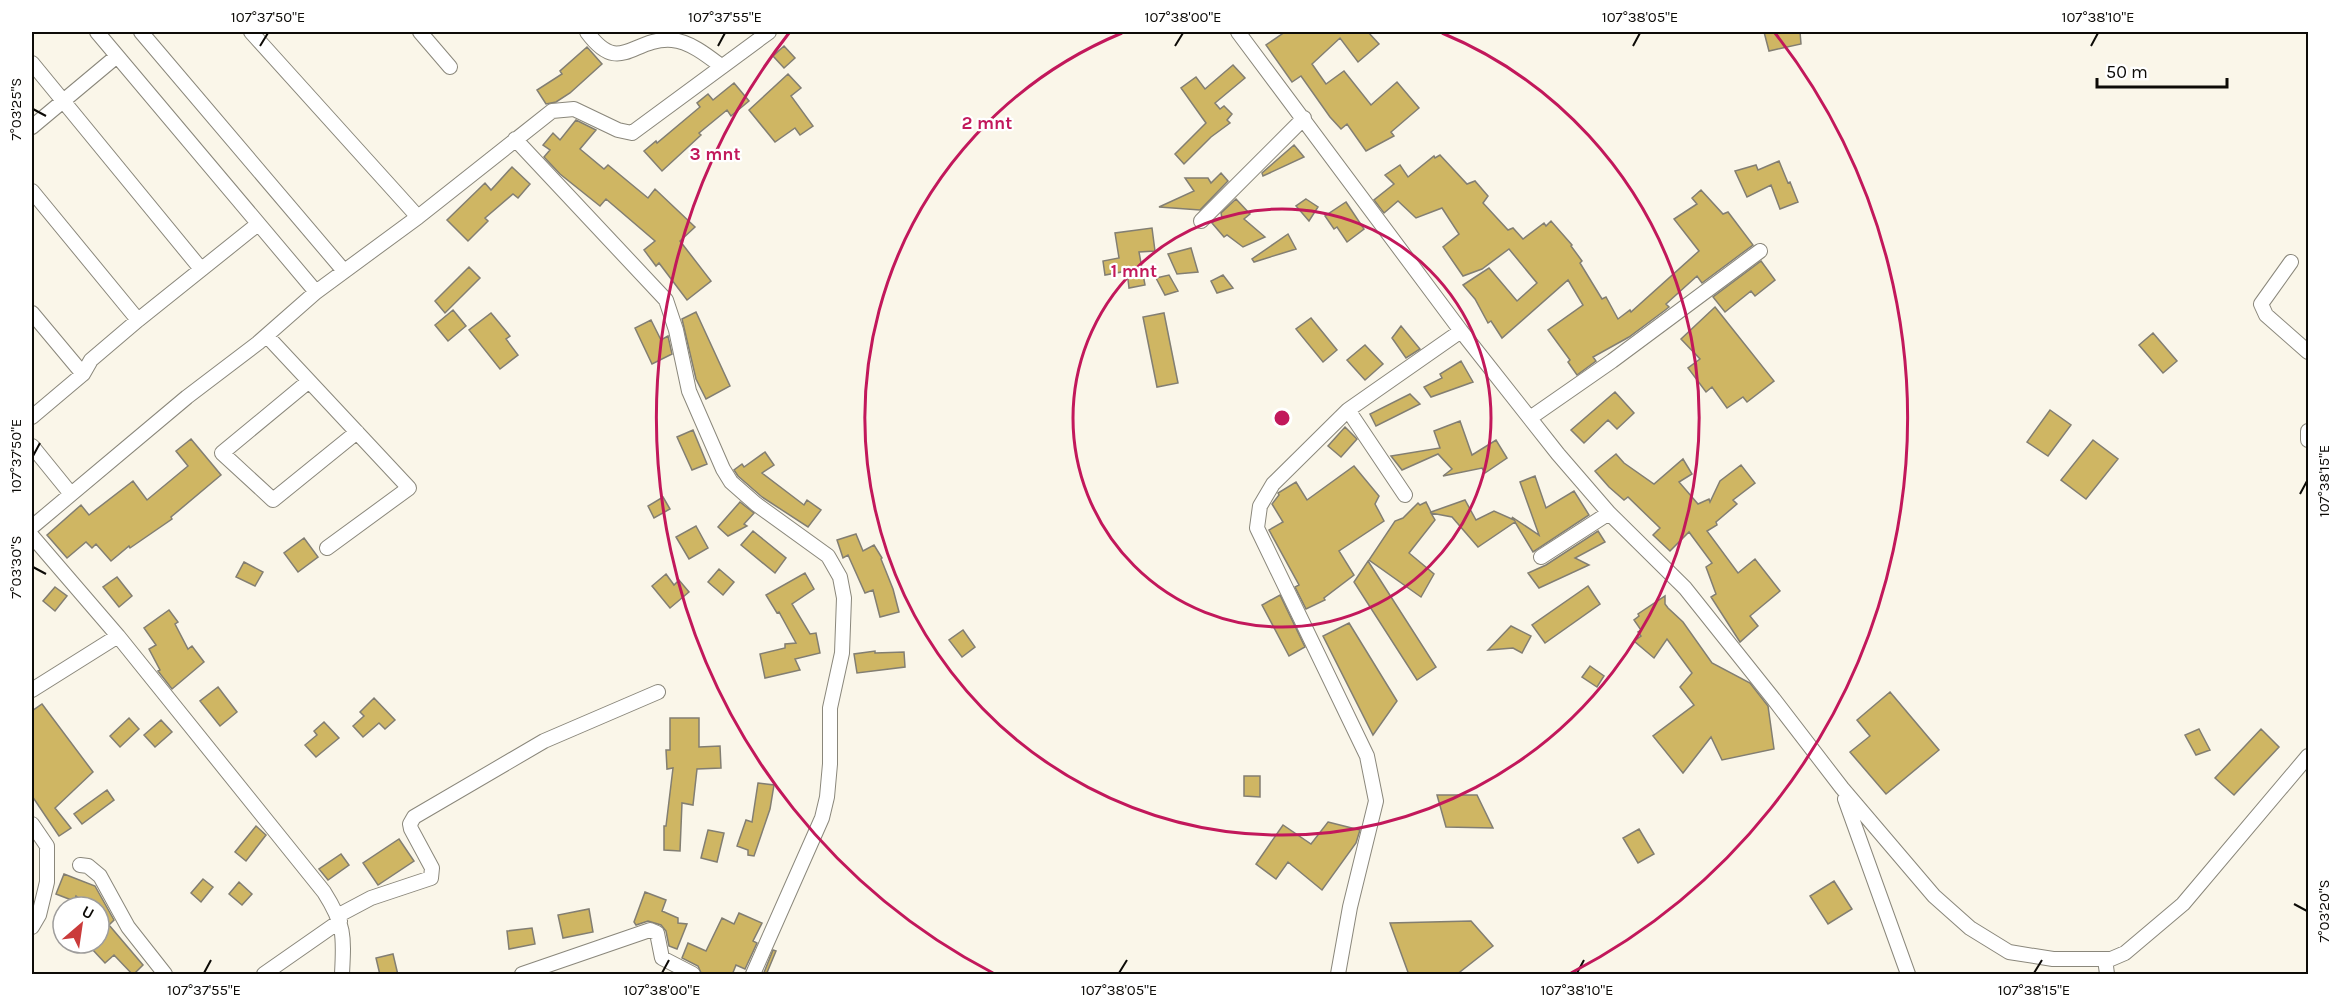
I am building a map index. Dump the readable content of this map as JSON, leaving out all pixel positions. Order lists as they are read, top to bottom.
{
  "scale_bar": "50 m",
  "north": "top right",
  "coordinates": [
    "107°37'50\"E",
    "107°37'55\"E",
    "107°38'00\"E",
    "107°38'05\"E",
    "107°38'10\"E",
    "7°03'25\"S",
    "107°38'15\"E",
    "7°03'30\"S",
    "7°03'20\"S"
  ],
  "rings": ["2 mnt", "3 mnt", "1 mnt"]
}
